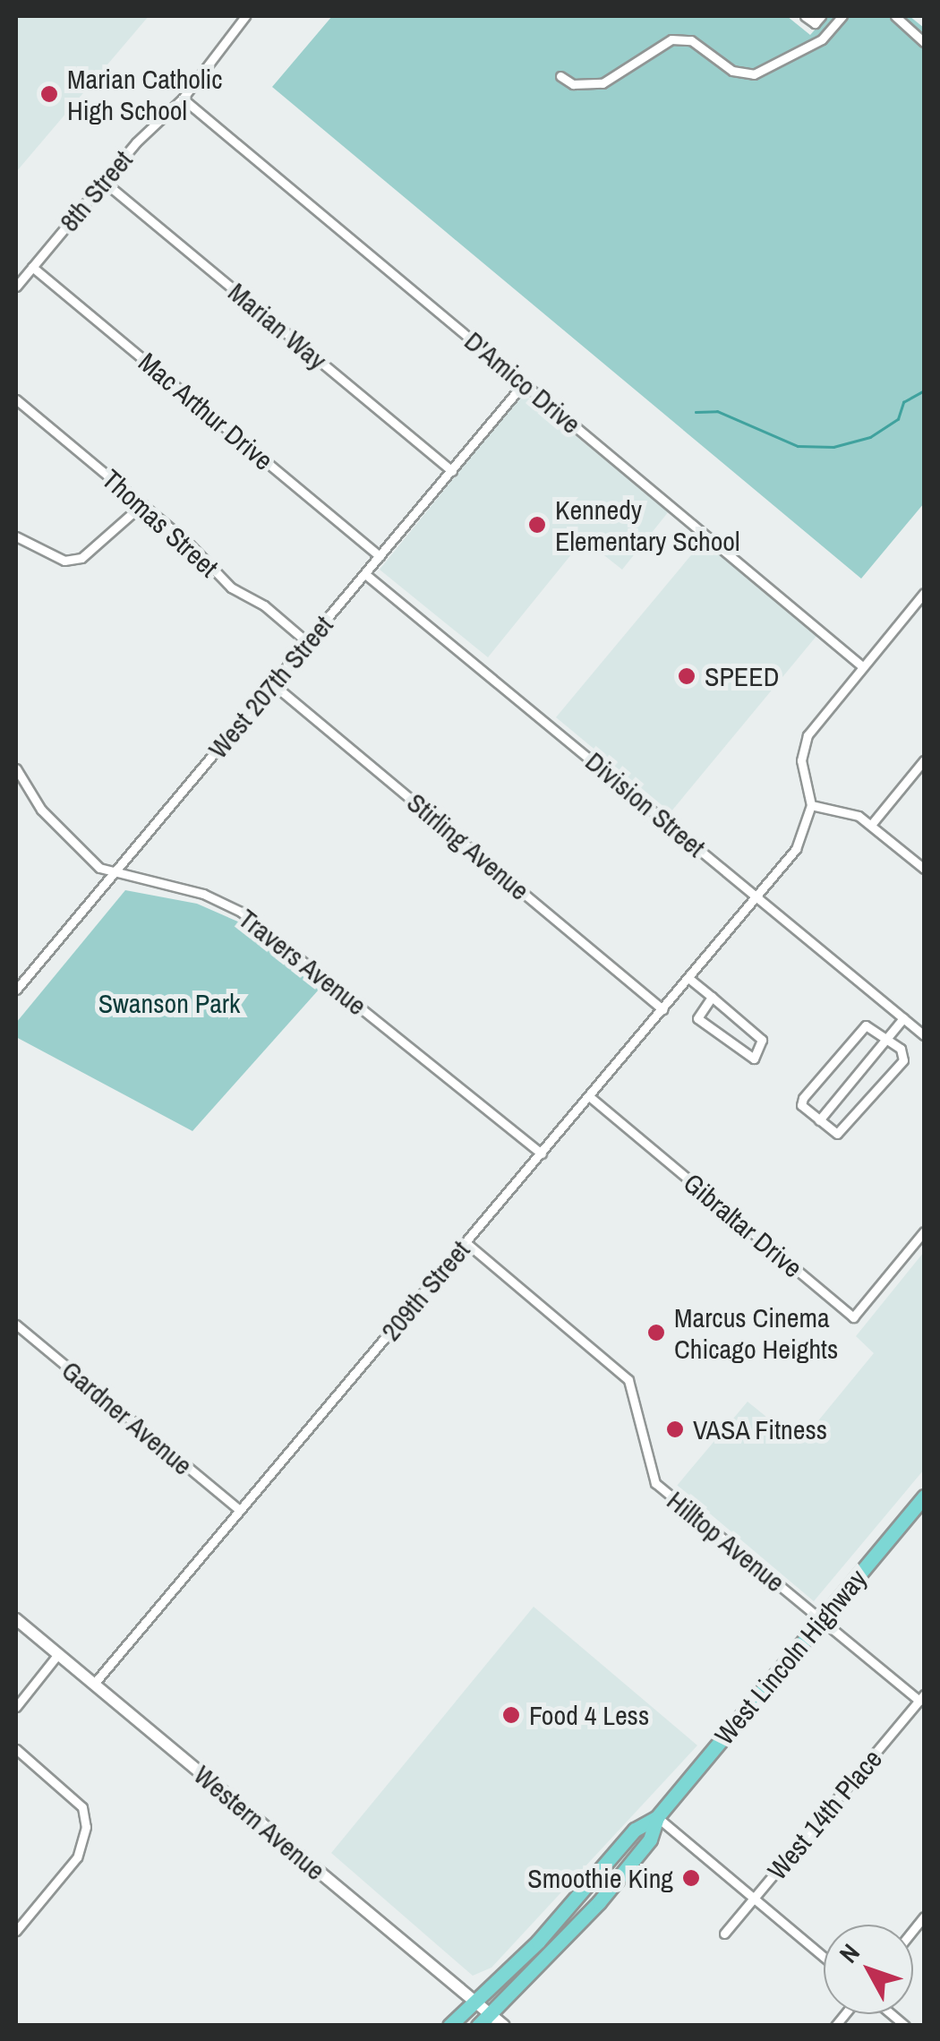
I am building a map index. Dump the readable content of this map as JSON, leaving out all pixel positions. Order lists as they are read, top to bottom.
{
  "streets": {
    "main road": ["West Lincoln Highway", "Western Avenue"],
    "street": [
      "8th Street",
      "Marian Way",
      "D'Amico Drive",
      "Mac Arthur Drive",
      "Thomas Street",
      "West 207th Street",
      "Division Street",
      "Stirling Avenue",
      "Travers Avenue",
      "Gibraltar Drive",
      "209th Street",
      "Gardner Avenue",
      "Hilltop Avenue",
      "West 14th Place"
    ]
  },
  "crossings": [
    ["8th Street", "Marian Way"],
    ["8th Street", "D'Amico Drive"],
    ["8th Street", "Mac Arthur Drive"],
    ["Marian Way", "West 207th Street"],
    ["D'Amico Drive", "West 207th Street"],
    ["Mac Arthur Drive", "West 207th Street"],
    ["Thomas Street", "West 207th Street"],
    ["West 207th Street", "Division Street"],
    ["West 207th Street", "Stirling Avenue"],
    ["West 207th Street", "Travers Avenue"],
    ["Division Street", "209th Street"],
    ["Stirling Avenue", "209th Street"],
    ["Travers Avenue", "209th Street"],
    ["Gibraltar Drive", "209th Street"],
    ["209th Street", "Gardner Avenue"],
    ["209th Street", "Hilltop Avenue"],
    ["209th Street", "Western Avenue"],
    ["Hilltop Avenue", "West Lincoln Highway"],
    ["Hilltop Avenue", "West 14th Place"],
    ["West Lincoln Highway", "Western Avenue"]
  ],
  "parks": ["Swanson Park"],
  "places": [
    "Marian Catholic High School",
    "Kennedy Elementary School",
    "SPEED",
    "Marcus Cinema Chicago Heights",
    "VASA Fitness",
    "Food 4 Less",
    "Smoothie King"
  ],
  "north": "top left"
}
